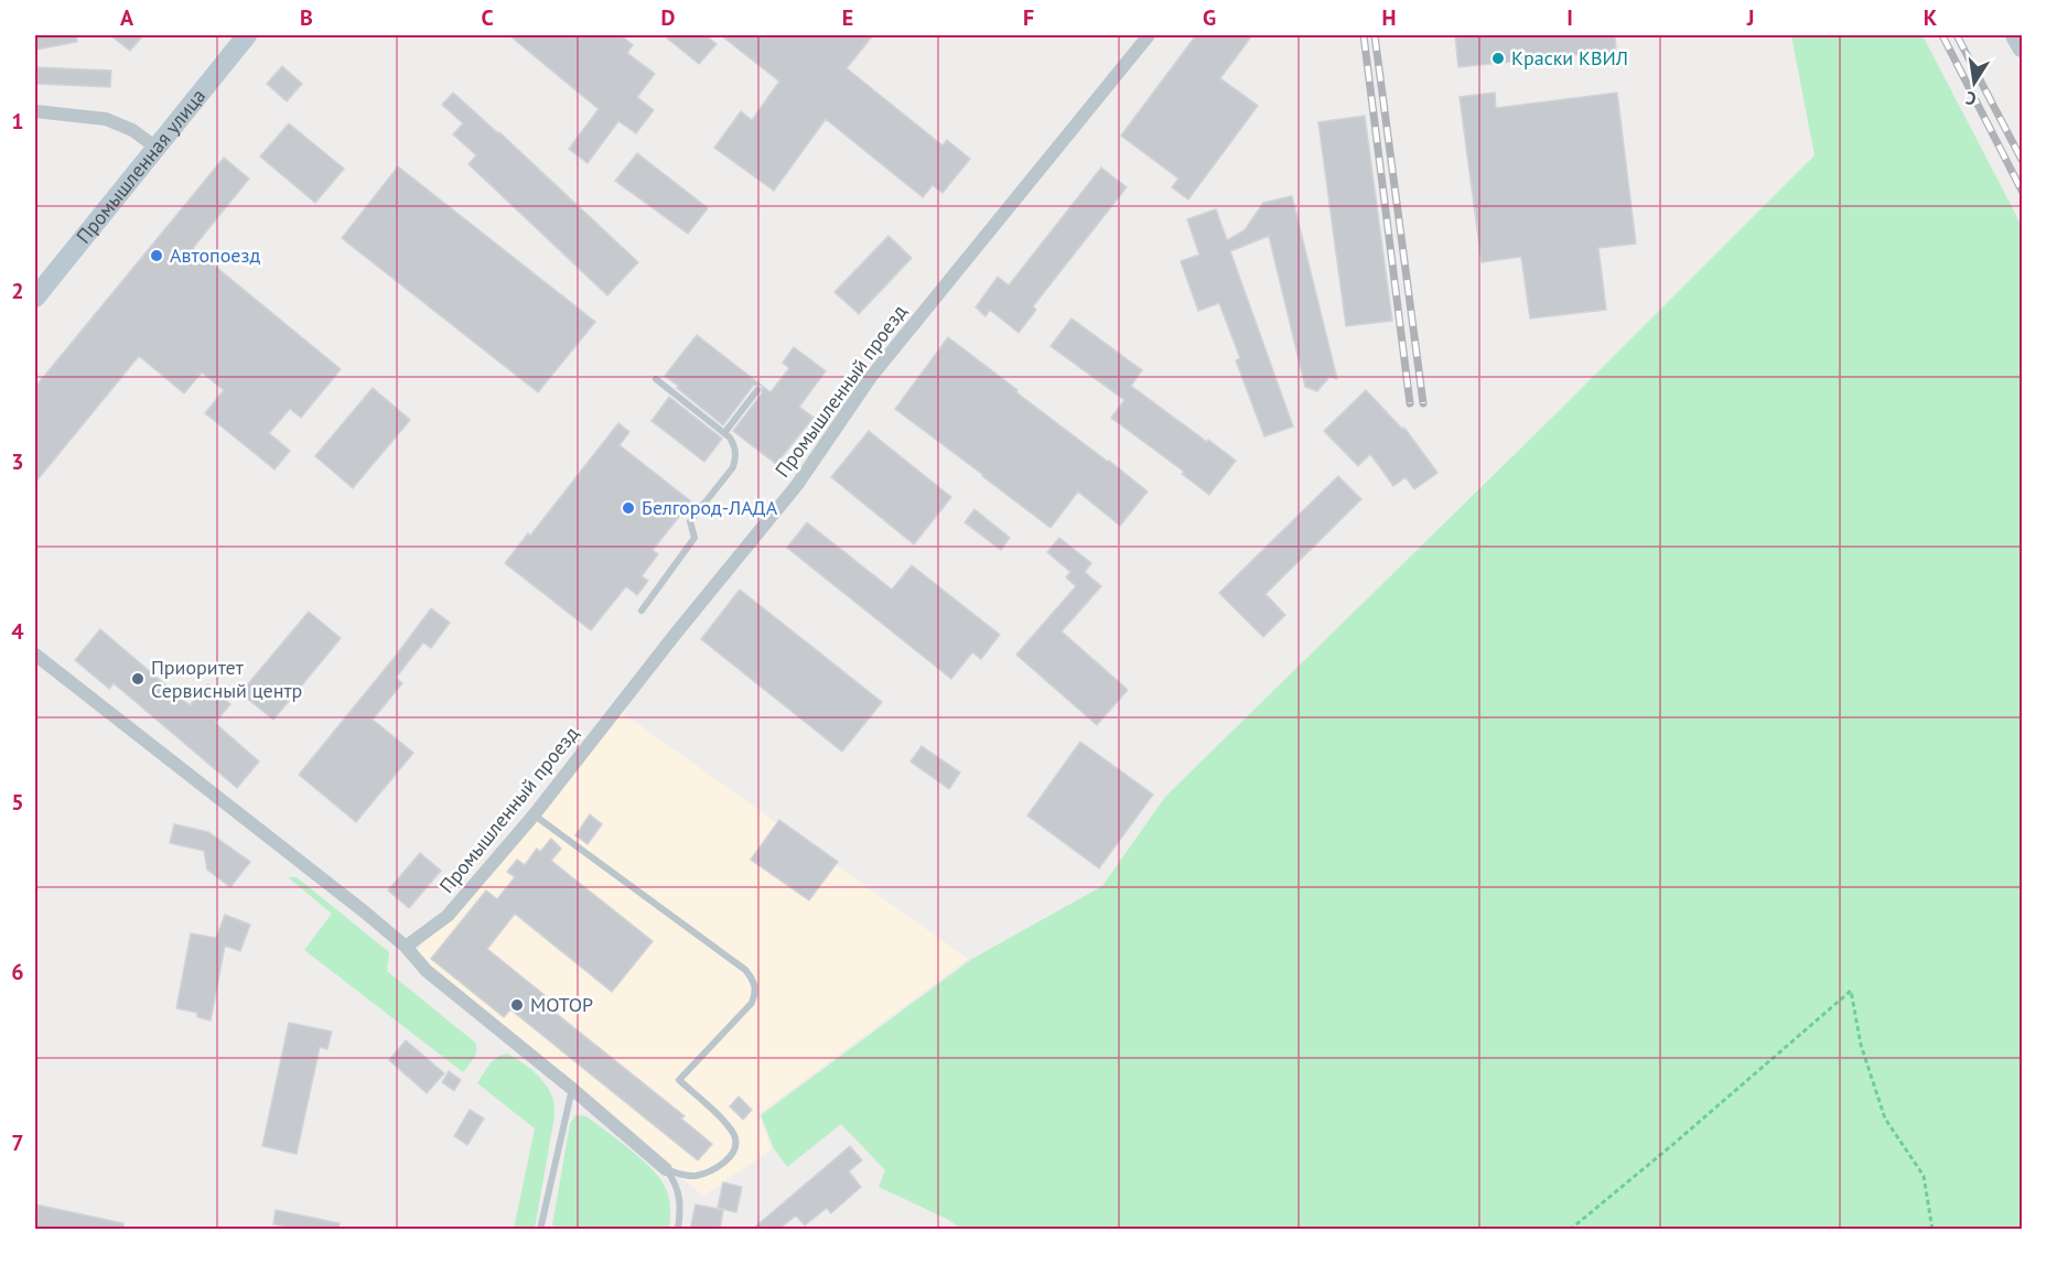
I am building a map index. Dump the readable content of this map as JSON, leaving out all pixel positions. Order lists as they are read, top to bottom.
{
  "streets": {
    "street": ["Промышленная улица", "Промышленный проезд"]
  },
  "places": [
    "Краски КВИЛ",
    "Автопоезд",
    "Белгород-ЛАДА",
    "Приоритет Сервисный центр",
    "МОТОР"
  ],
  "north": "bottom",
  "grid": {
    "columns": [
      "A",
      "B",
      "C",
      "D",
      "E",
      "F",
      "G",
      "H",
      "I",
      "J",
      "K"
    ],
    "rows": [
      "1",
      "2",
      "3",
      "4",
      "5",
      "6",
      "7"
    ]
  }
}
